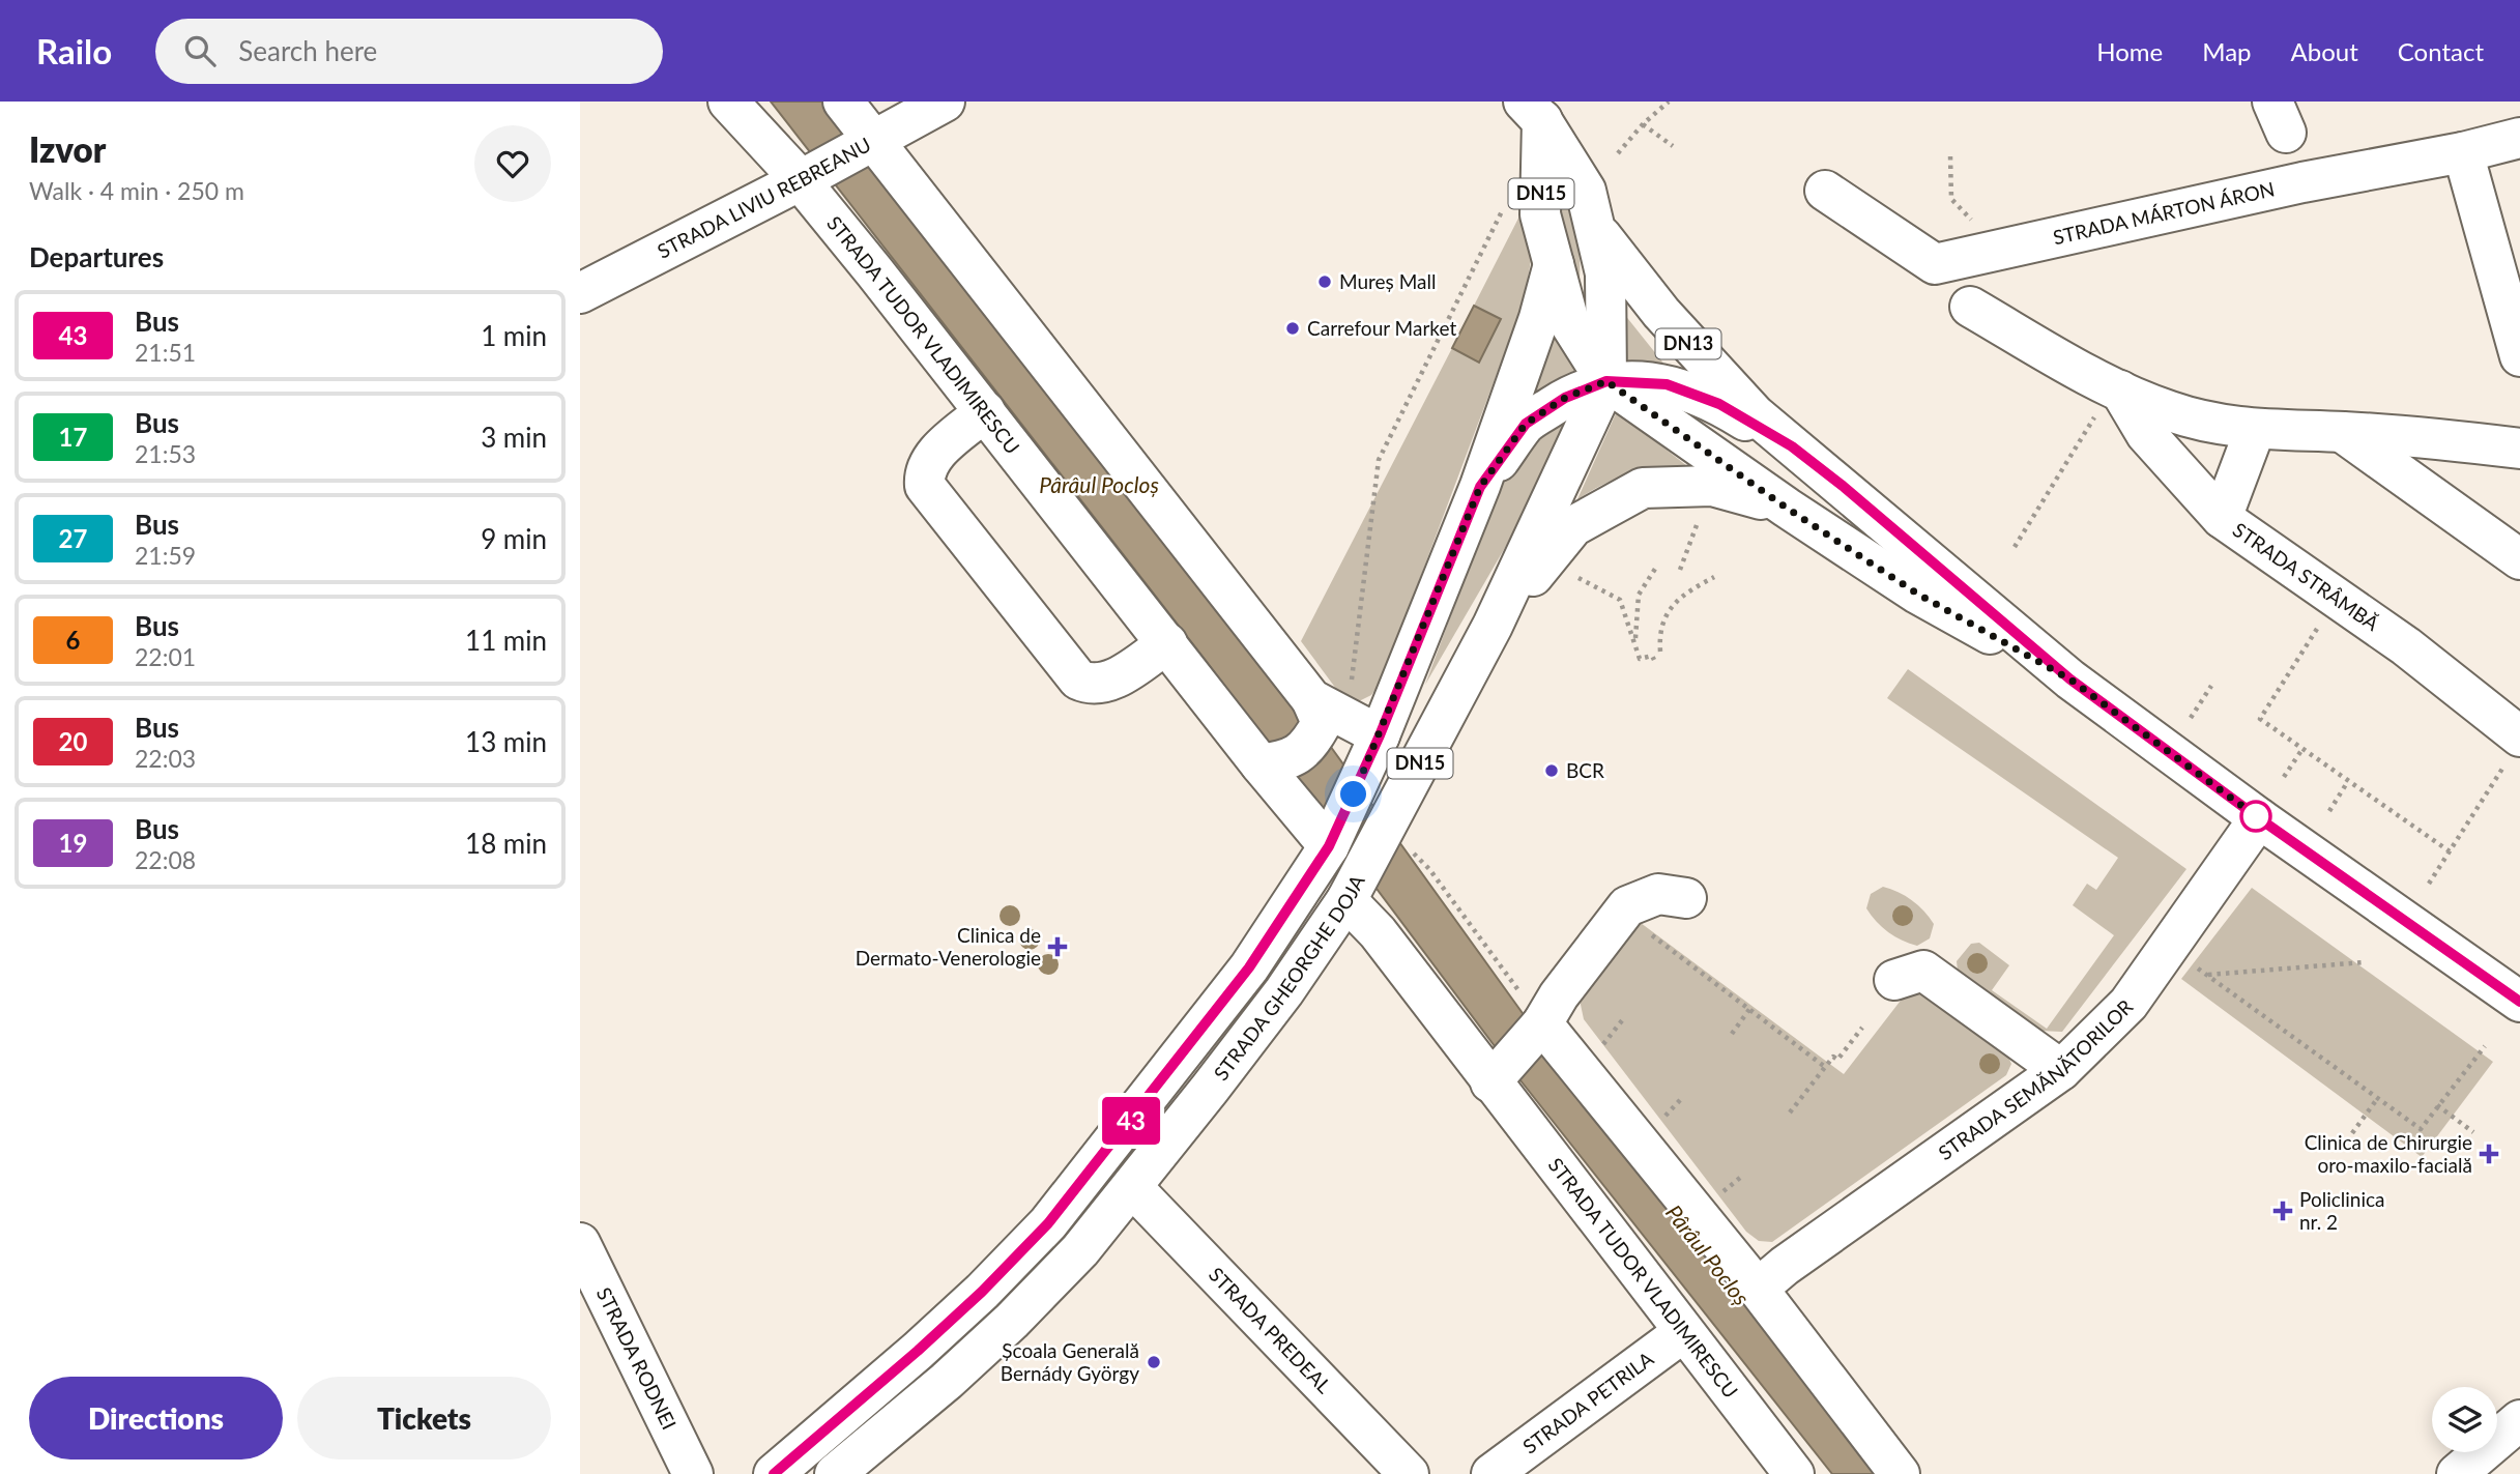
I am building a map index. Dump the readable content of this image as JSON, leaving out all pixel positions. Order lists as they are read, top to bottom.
{
  "streets": {
    "street": [
      "DN15",
      "STRADA LIVIU REBREANU",
      "STRADA MÁRTON ÁRON",
      "STRADA TUDOR VLADIMIRESCU",
      "DN13",
      "STRADA STRÂMBĂ",
      "STRADA GHEORGHE DOJA",
      "STRADA SEMĂNĂTORILOR",
      "STRADA PREDEAL",
      "STRADA RODNEI",
      "STRADA PETRILA"
    ]
  },
  "crossings": [
    ["DN15", "DN13"],
    ["DN15", "STRADA GHEORGHE DOJA"],
    ["STRADA LIVIU REBREANU", "STRADA TUDOR VLADIMIRESCU"],
    ["STRADA TUDOR VLADIMIRESCU", "STRADA GHEORGHE DOJA"],
    ["STRADA TUDOR VLADIMIRESCU", "STRADA PETRILA"],
    ["DN13", "STRADA SEMĂNĂTORILOR"],
    ["STRADA GHEORGHE DOJA", "STRADA PREDEAL"]
  ],
  "water": ["Pârâul Pocloș"],
  "places": {
    "other": [
      "Mureș Mall",
      "Carrefour Market",
      "BCR",
      "Școala Generală Bernády György"
    ],
    "health": ["Clinica de Dermato-Venerologie", "Clinica de Chirurgie oro-maxilo-facială", "Policlinica nr. 2"]
  },
  "lines": ["bus line 43"],
  "page": {
    "header": "Railo",
    "search": "Search here",
    "nav": [
      "Home",
      "Map",
      "About",
      "Contact"
    ],
    "heading": [
      ["Izvor", "Walk · 4 min · 250 m"],
      "Departures"
    ],
    "on_map": "43",
    "list": [
      {
        "mark": "43",
        "name": "Bus",
        "note": "21:51",
        "value": "1 min"
      },
      {
        "mark": "17",
        "name": "Bus",
        "note": "21:53",
        "value": "3 min"
      },
      {
        "mark": "27",
        "name": "Bus",
        "note": "21:59",
        "value": "9 min"
      },
      {
        "mark": "6",
        "name": "Bus",
        "note": "22:01",
        "value": "11 min"
      },
      {
        "mark": "20",
        "name": "Bus",
        "note": "22:03",
        "value": "13 min"
      },
      {
        "mark": "19",
        "name": "Bus",
        "note": "22:08",
        "value": "18 min"
      }
    ],
    "buttons": ["Directions", "Tickets"]
  }
}
